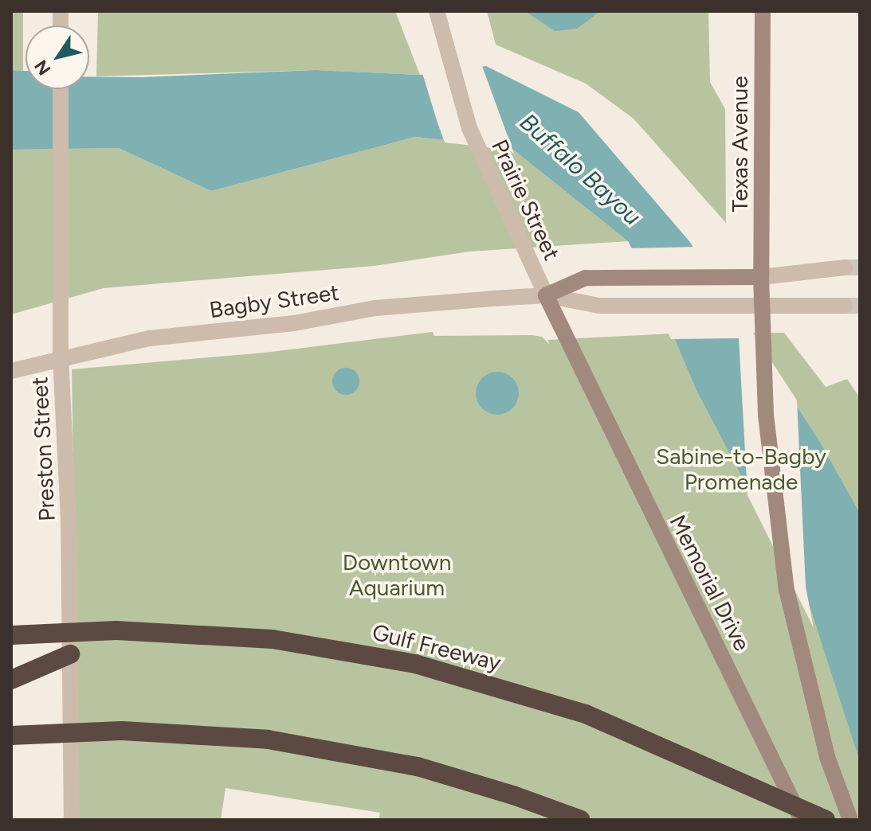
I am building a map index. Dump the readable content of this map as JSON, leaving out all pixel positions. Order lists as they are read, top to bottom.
{
  "streets": {
    "highway": ["Gulf Freeway"],
    "main road": ["Texas Avenue", "Bagby Street", "Memorial Drive"],
    "street": ["Prairie Street", "Preston Street"]
  },
  "crossings": [
    ["Texas Avenue", "Bagby Street"],
    ["Prairie Street", "Bagby Street"],
    ["Prairie Street", "Memorial Drive"],
    ["Bagby Street", "Preston Street"],
    ["Bagby Street", "Memorial Drive"]
  ],
  "water": ["Buffalo Bayou"],
  "parks": ["Sabine-to-Bagby Promenade", "Downtown Aquarium"],
  "north": "bottom left"
}
